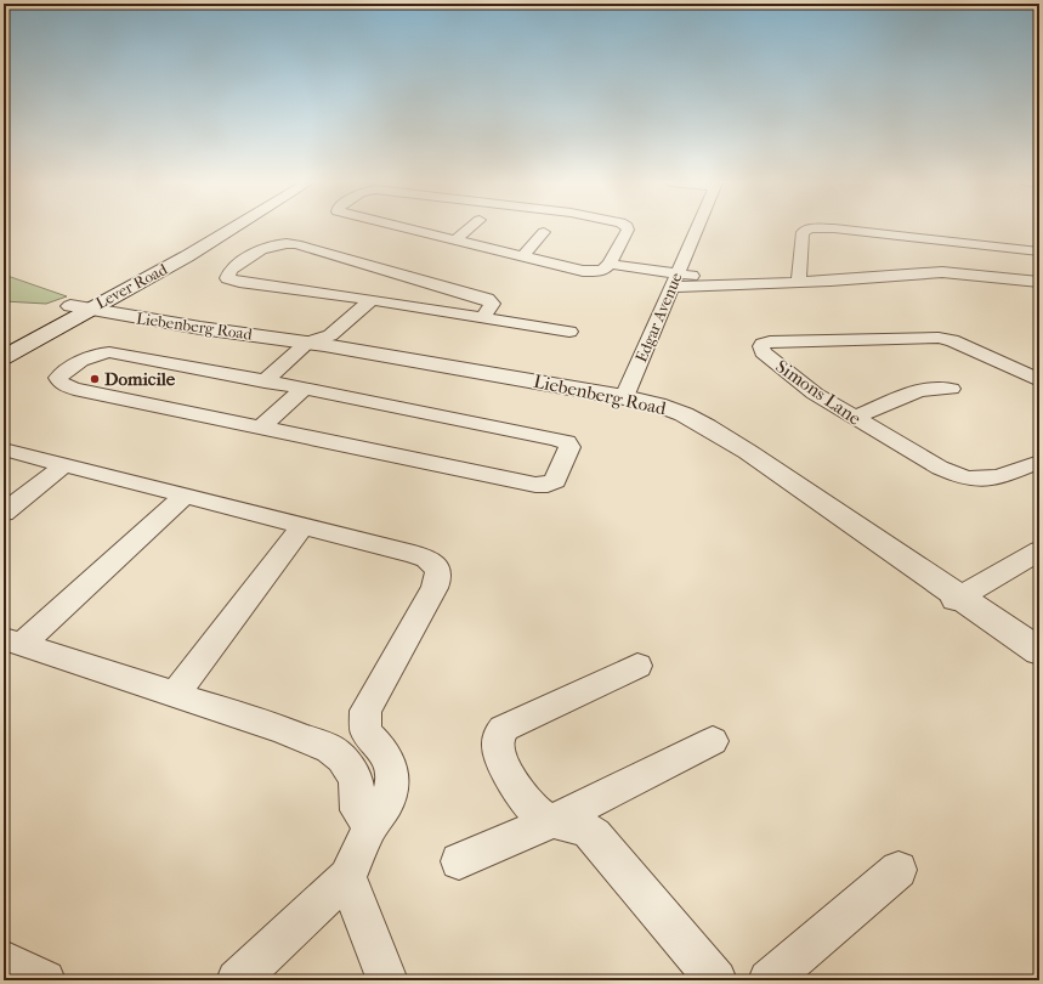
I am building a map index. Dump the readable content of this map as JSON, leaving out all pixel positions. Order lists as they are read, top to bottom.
{
  "streets": {
    "main road": ["Lever Road", "Liebenberg Road"],
    "street": ["Edgar Avenue", "Simons Lane"]
  },
  "crossings": [
    ["Lever Road", "Liebenberg Road"],
    ["Edgar Avenue", "Liebenberg Road"]
  ],
  "places": ["Domicile"]
}
